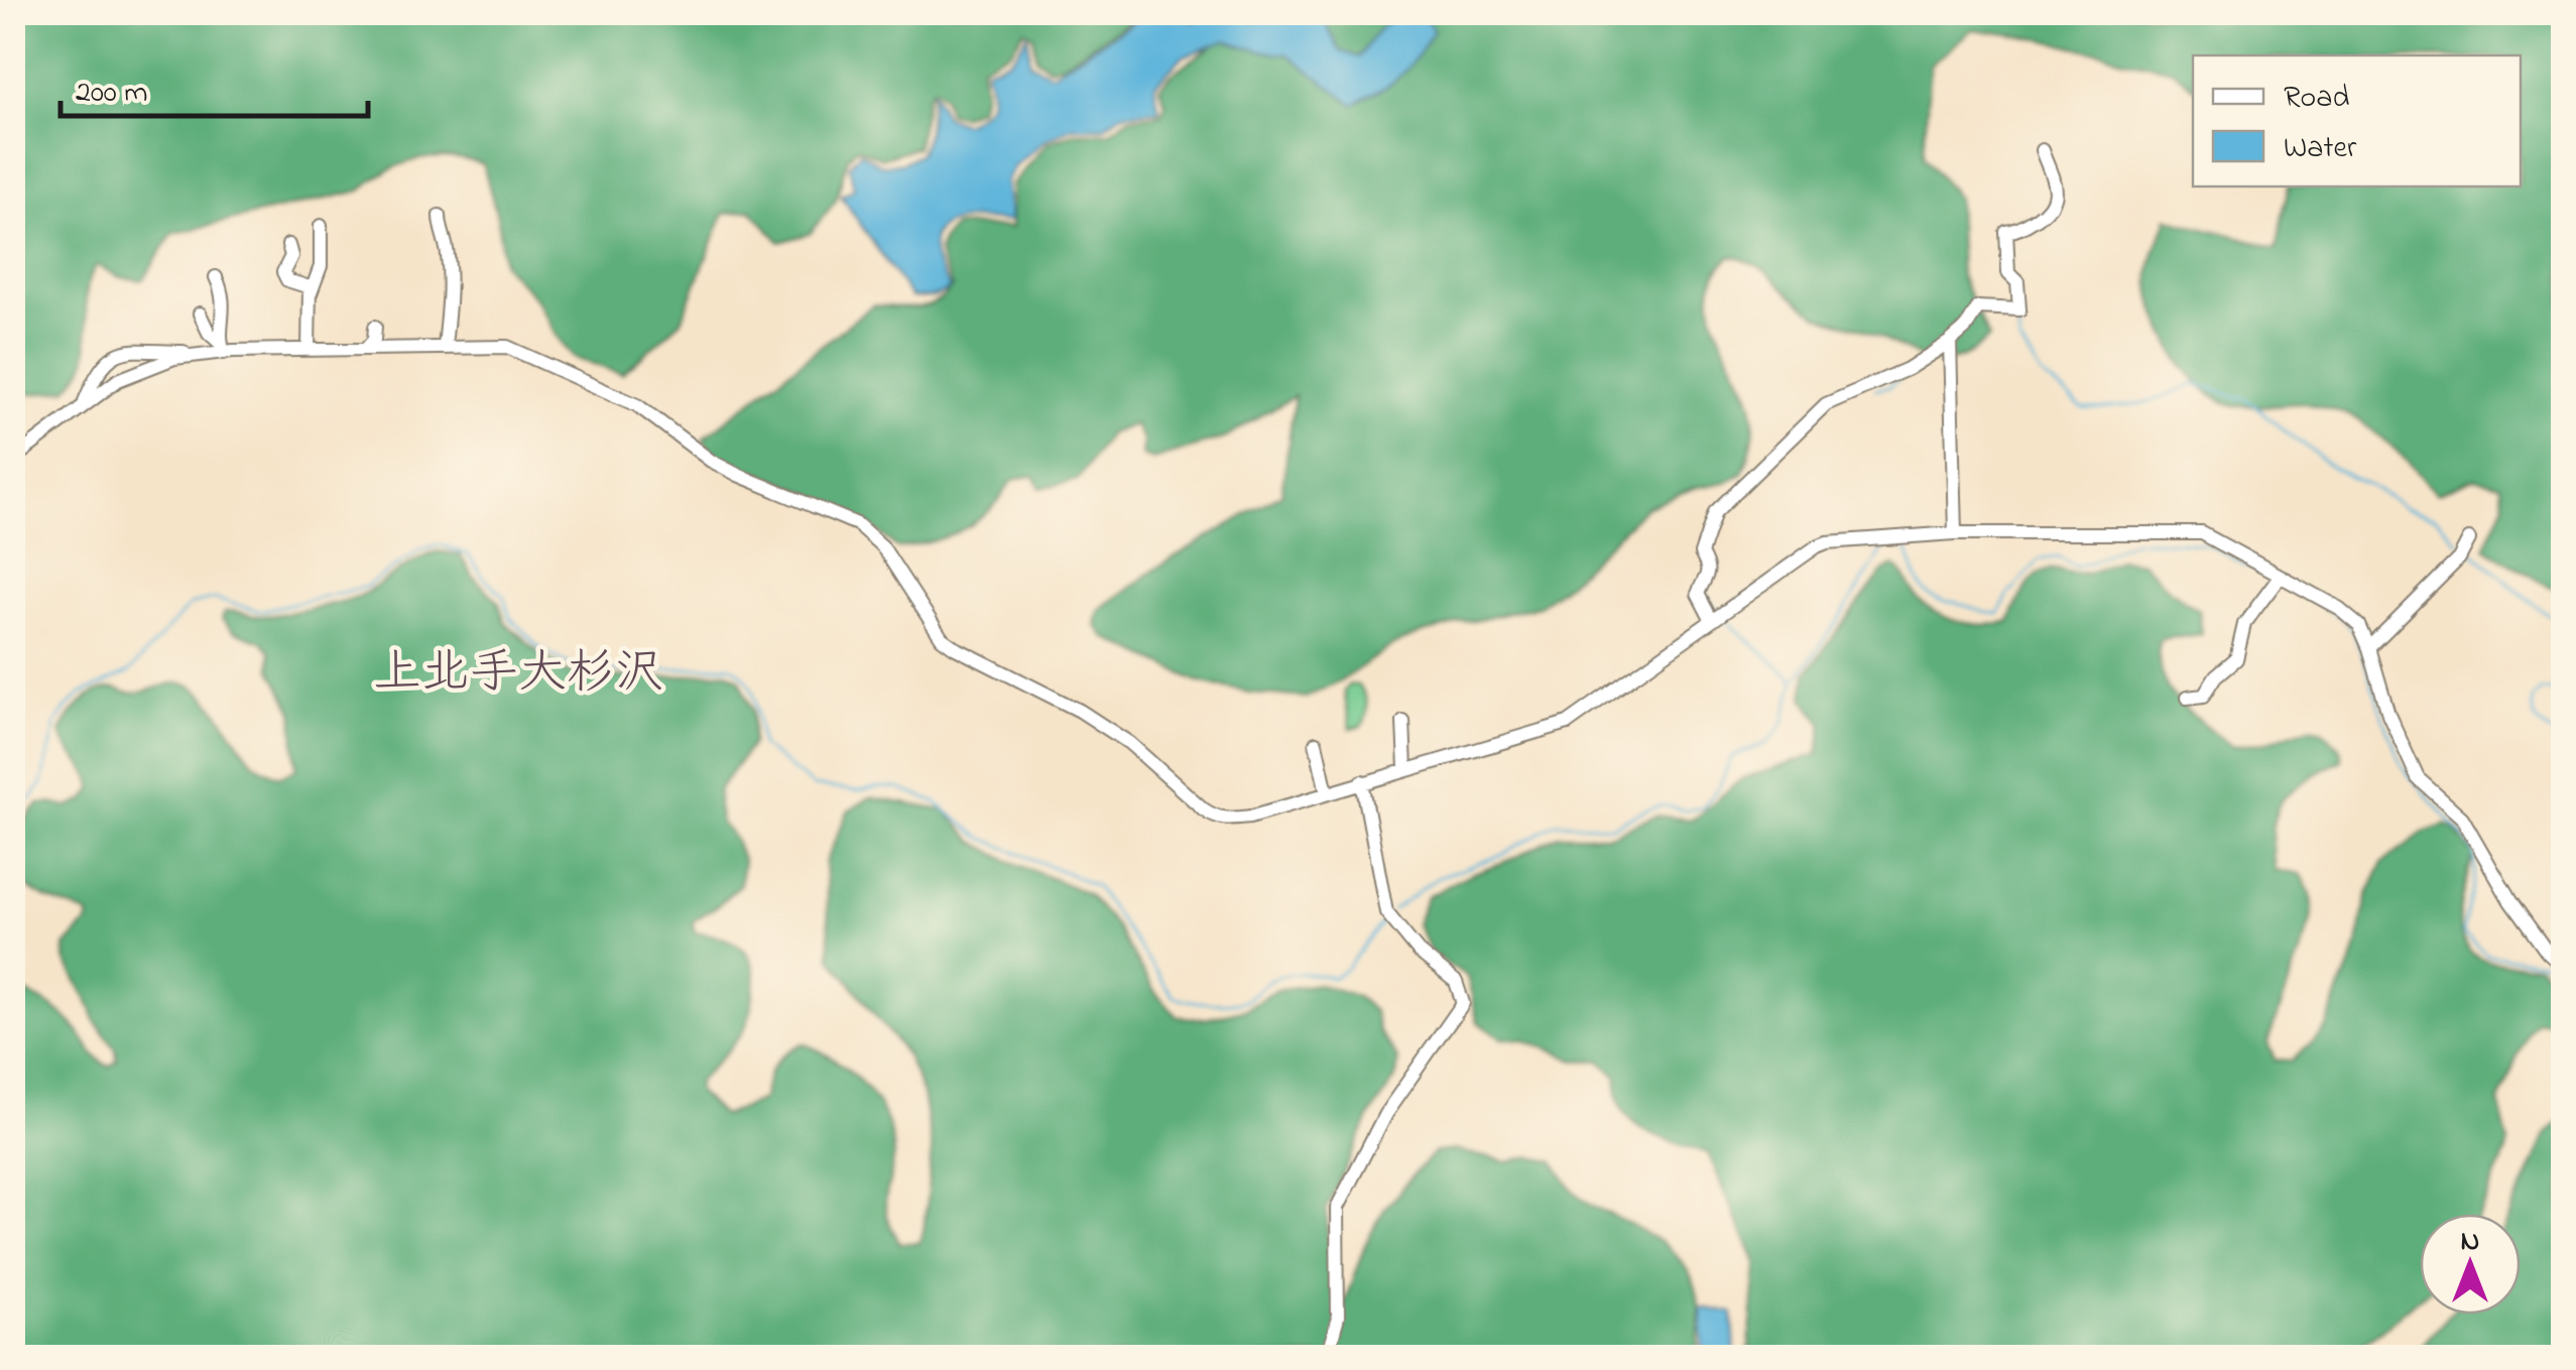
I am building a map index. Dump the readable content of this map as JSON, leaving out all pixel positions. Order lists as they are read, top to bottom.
{
  "districts": ["上北手大杉沢"],
  "legend": ["Road", "Water"],
  "scale_bar": "200 m",
  "north": "top"
}
